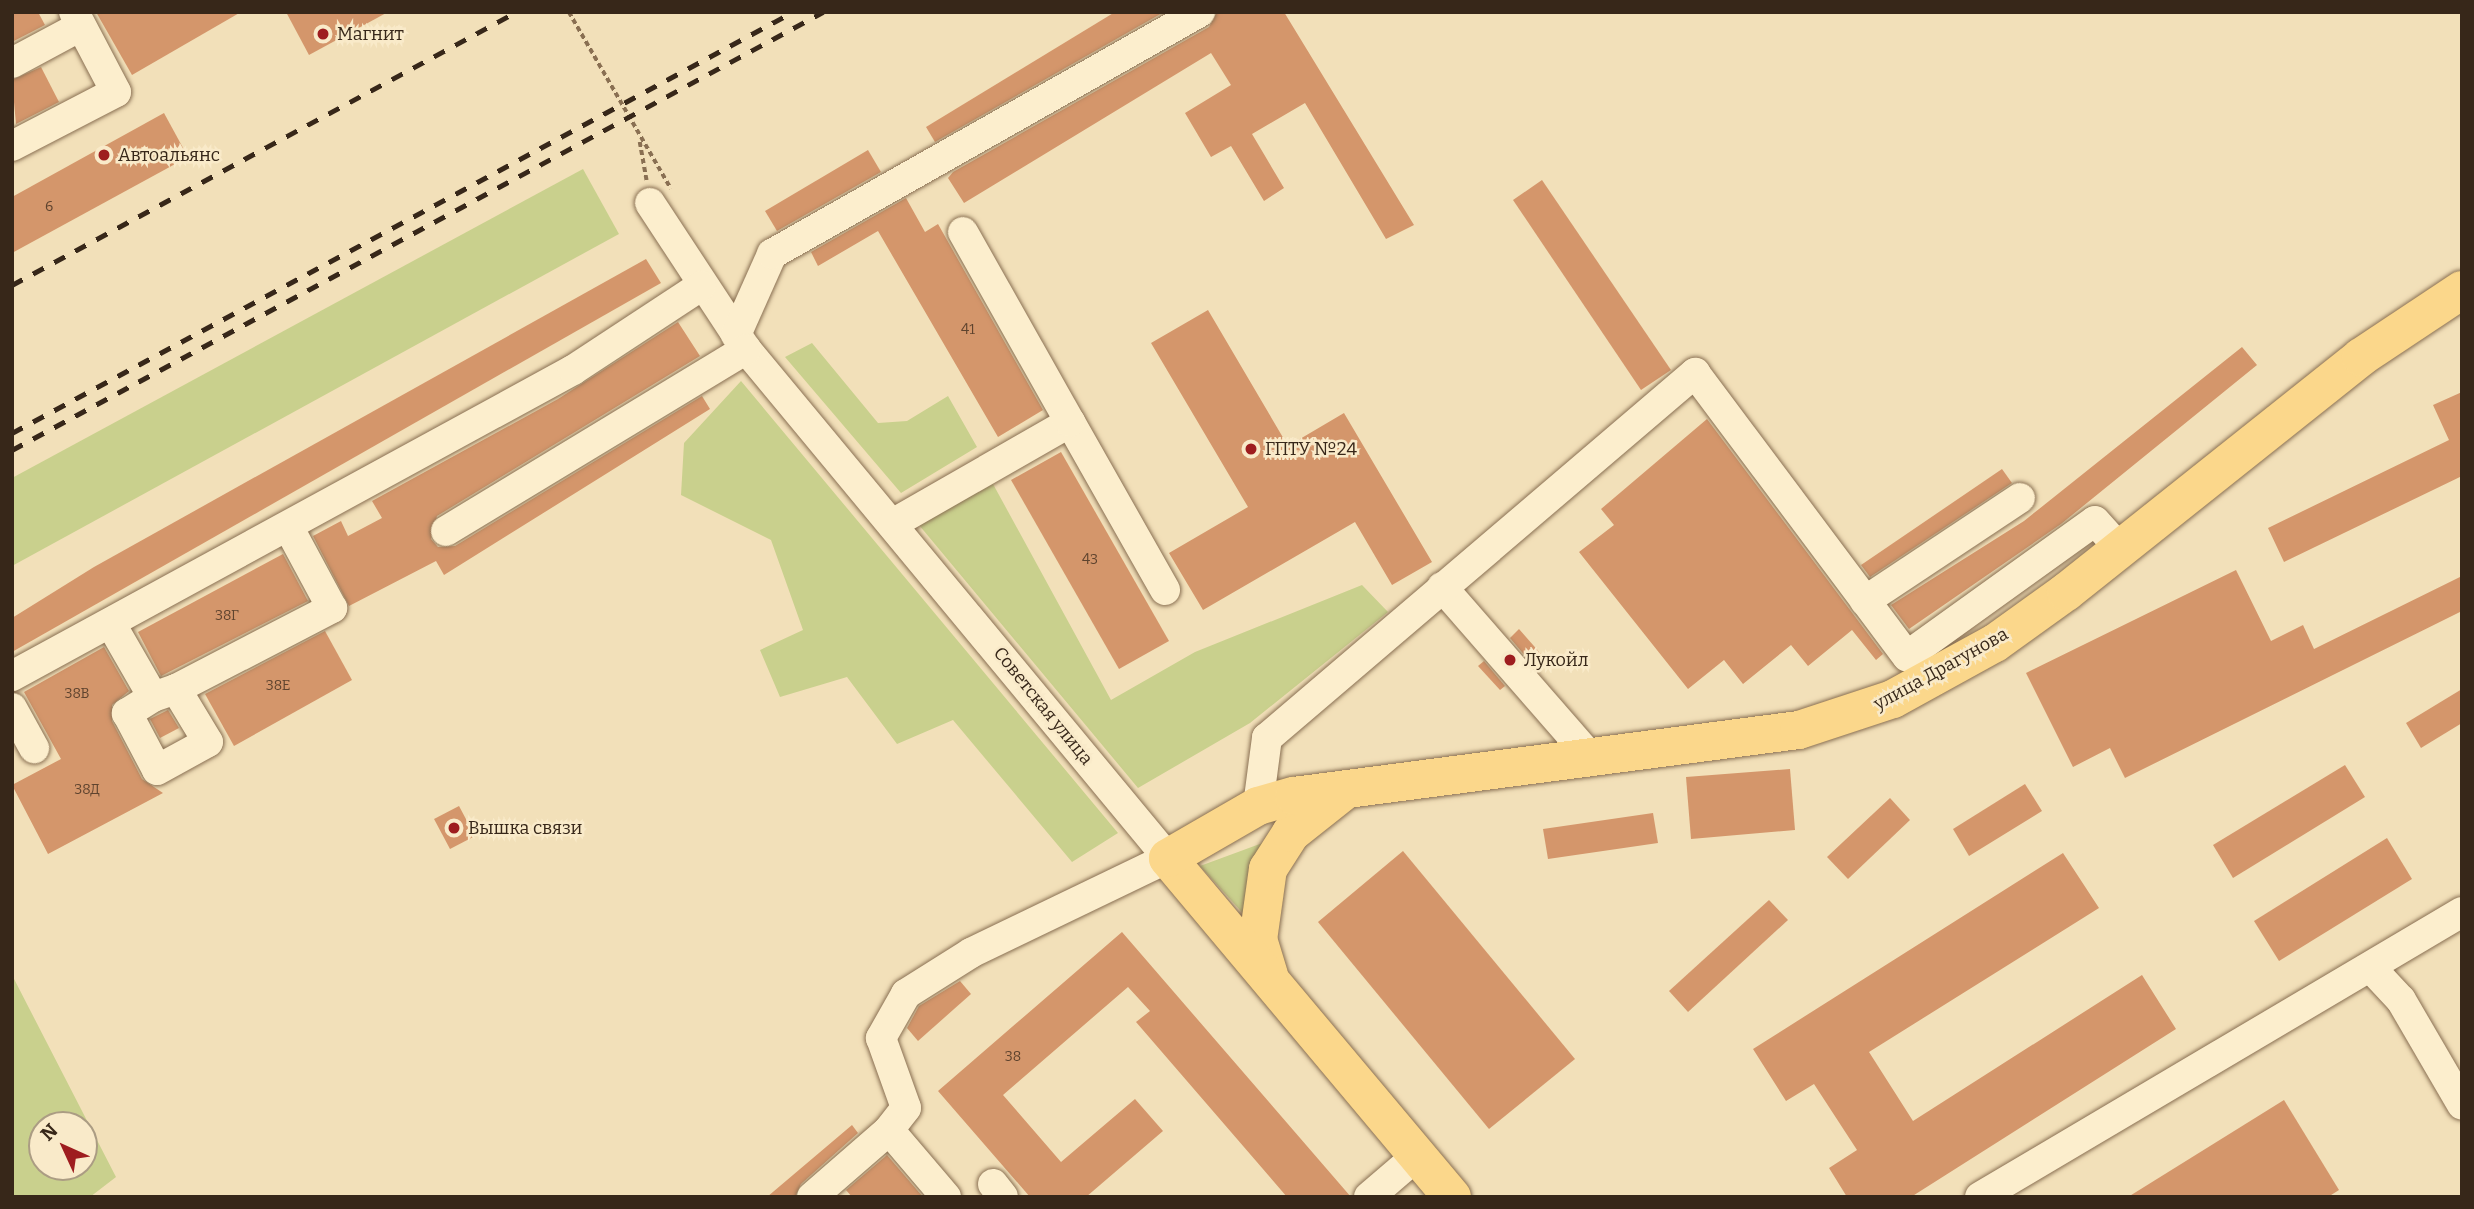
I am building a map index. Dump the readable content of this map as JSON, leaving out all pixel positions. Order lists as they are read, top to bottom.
{
  "streets": {
    "main road": ["улица Драгунова", "Советская улица"]
  },
  "crossings": [
    ["улица Драгунова", "Советская улица"]
  ],
  "places": [
    "Магнит",
    "Автоальянс",
    "ГПТУ №24",
    "Лукойл",
    "Вышка связи"
  ],
  "house_numbers": [
    "6",
    "41",
    "43",
    "38Г",
    "38Е",
    "38В",
    "38Д",
    "38"
  ],
  "north": "top left"
}
